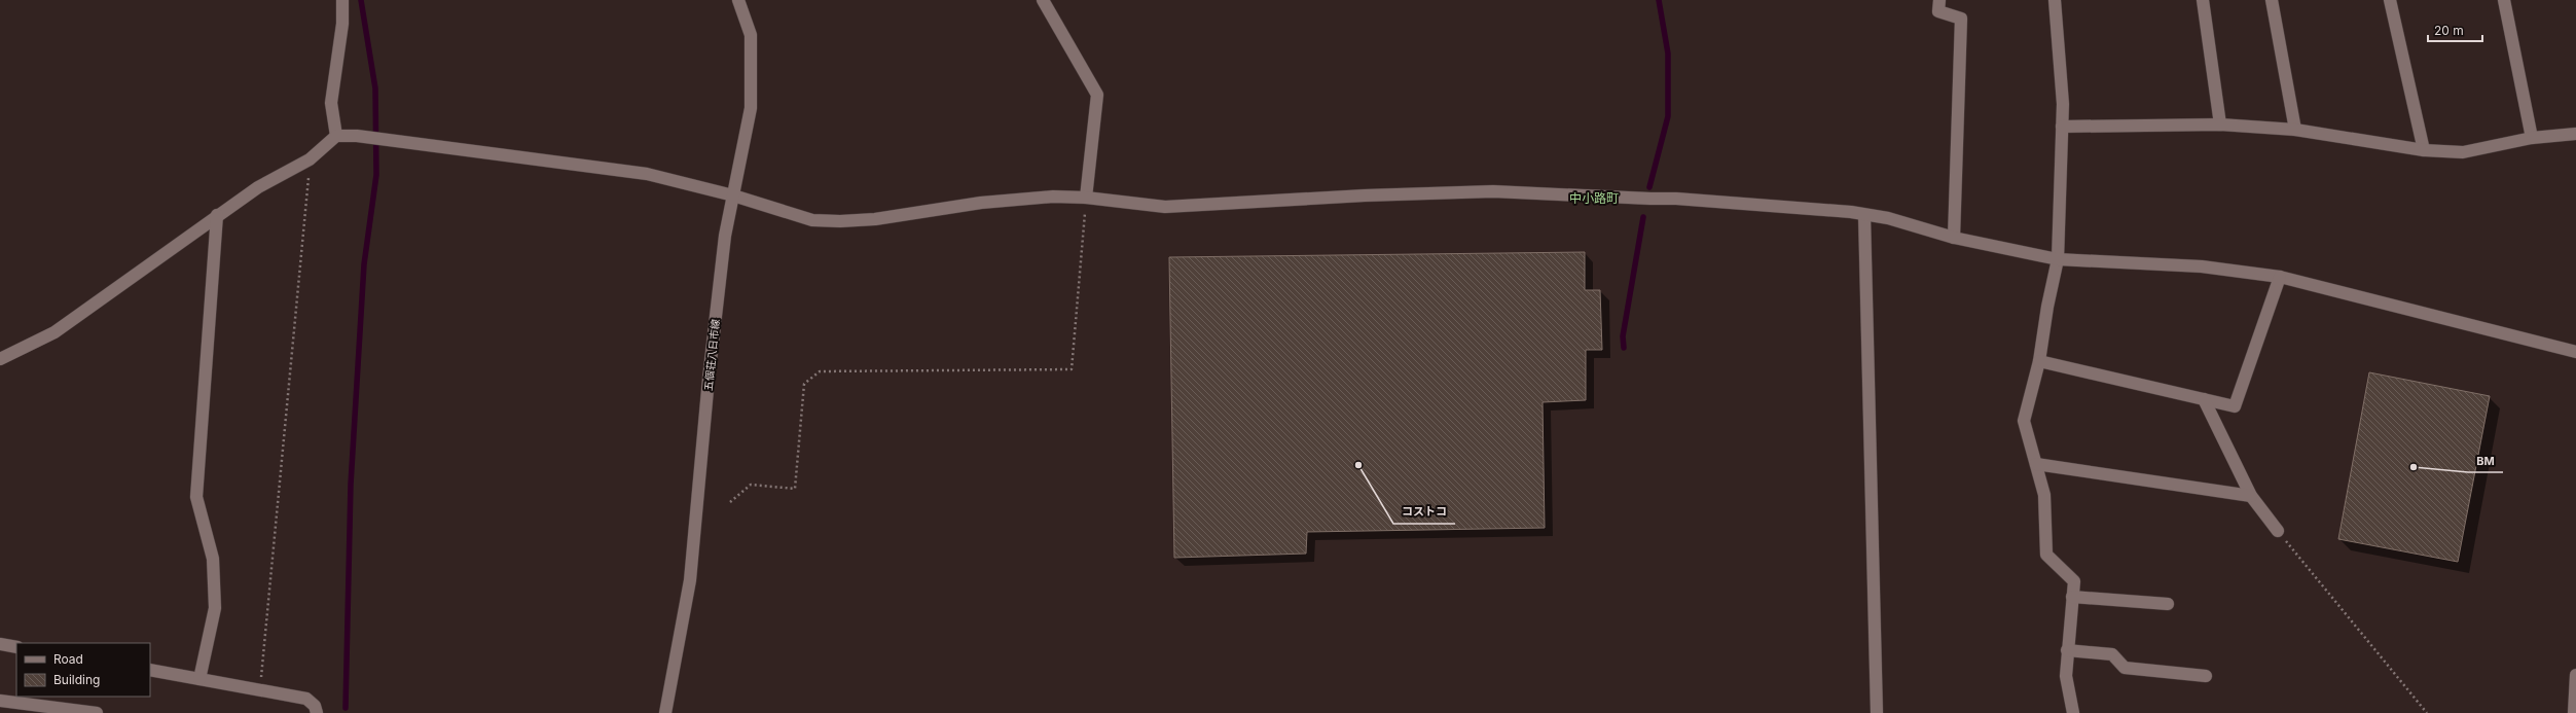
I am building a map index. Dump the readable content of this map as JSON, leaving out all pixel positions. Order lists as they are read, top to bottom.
{
  "streets": {
    "street": ["五個荘八日市線"]
  },
  "districts": ["中小路町"],
  "places": ["コストコ", "BM"],
  "legend": ["Road", "Building"],
  "scale_bar": "20 m"
}
